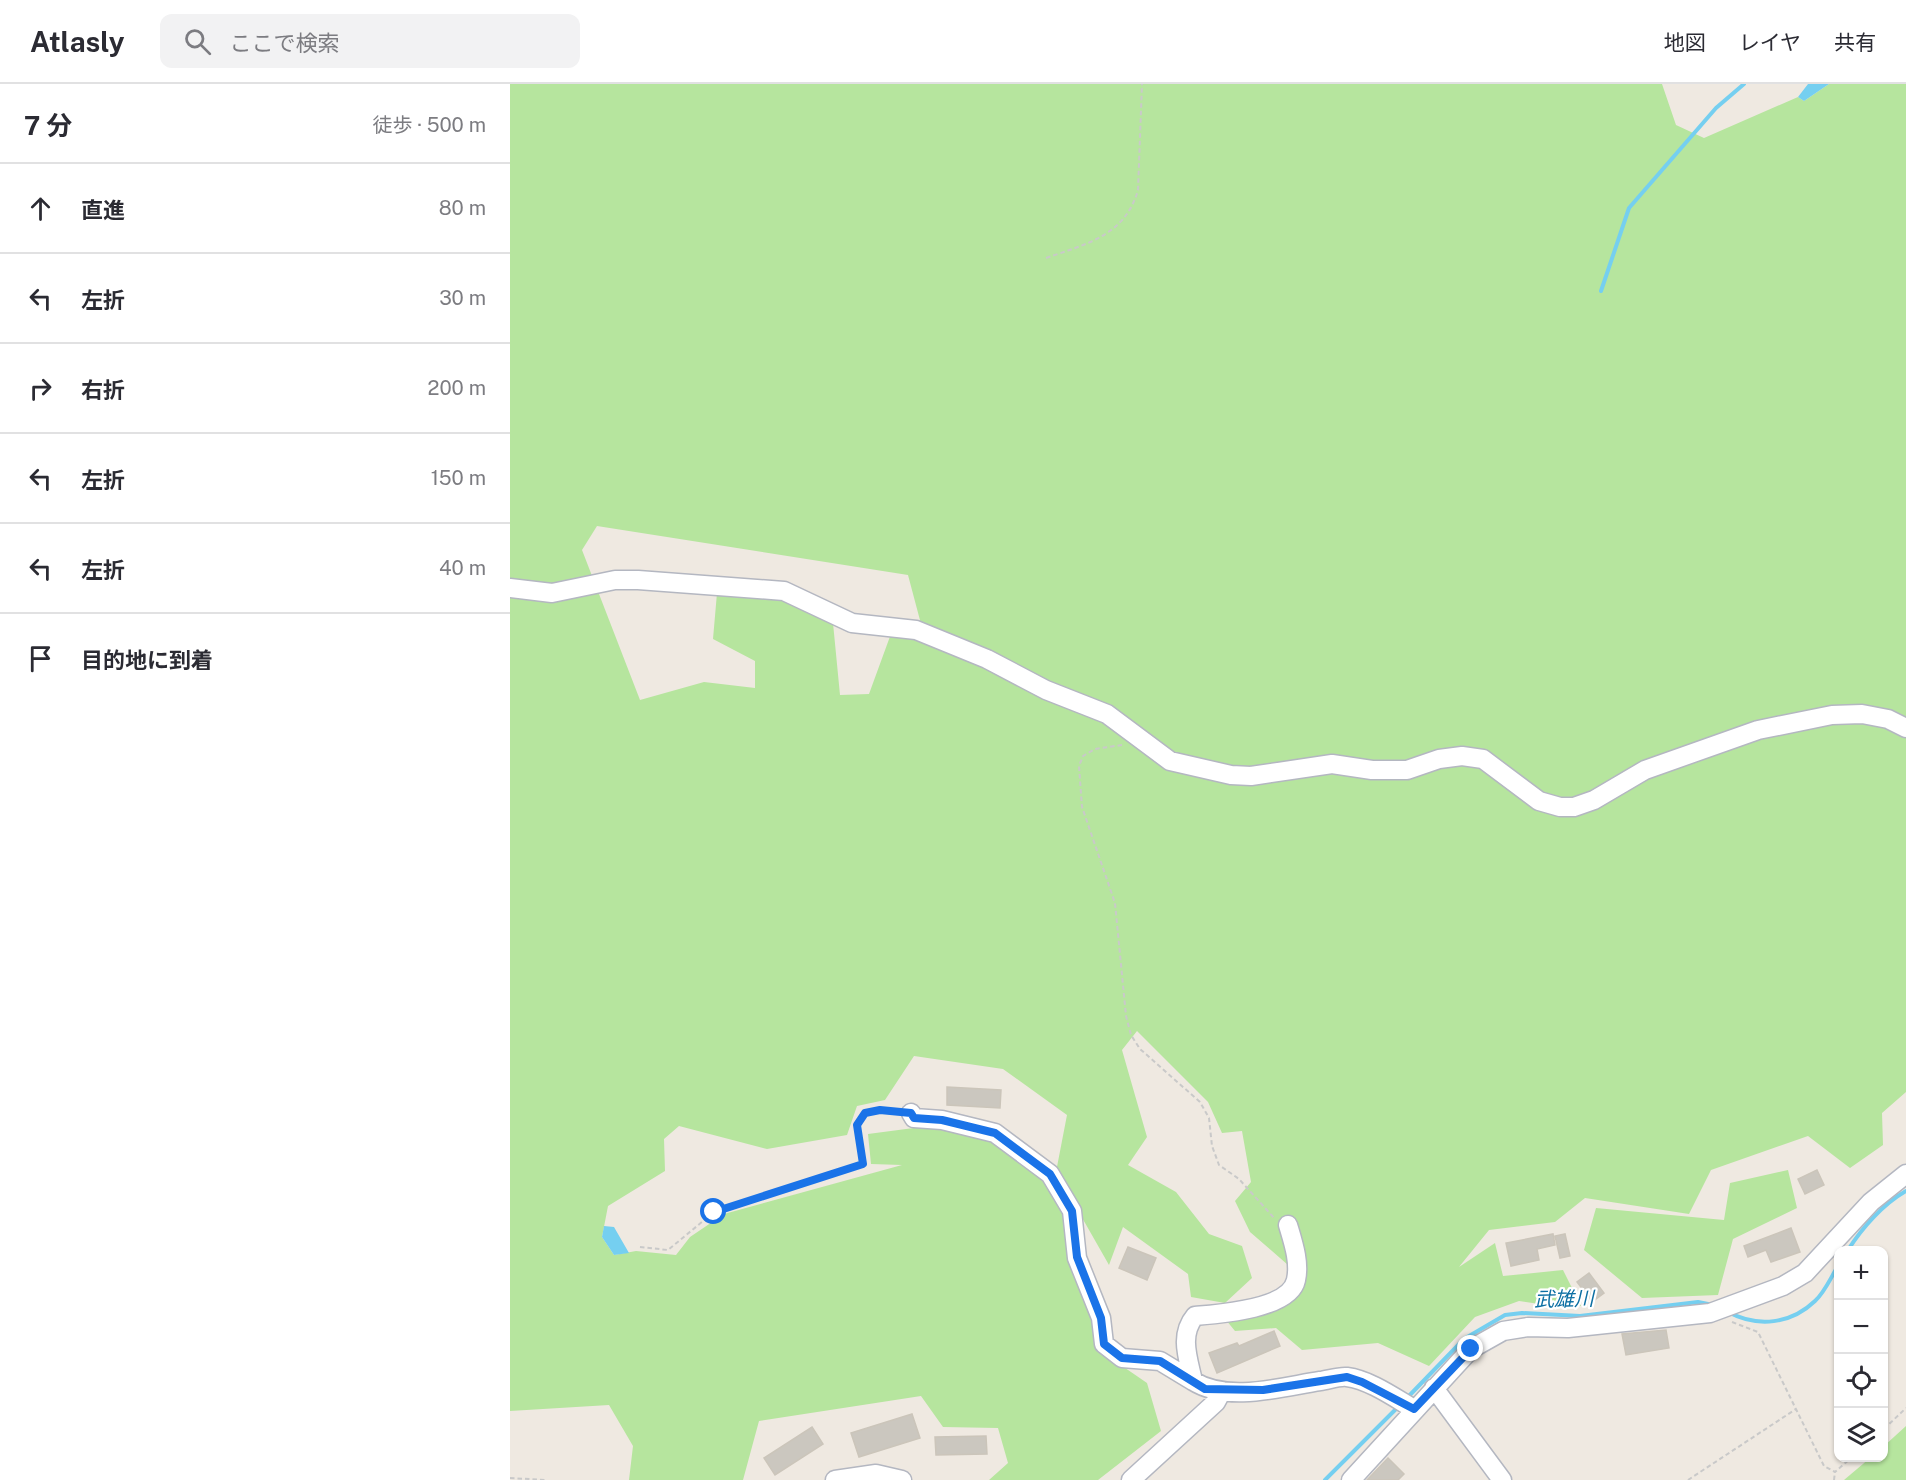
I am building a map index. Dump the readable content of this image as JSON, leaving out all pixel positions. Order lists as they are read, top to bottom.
{
  "water": ["武雄川"],
  "page": {
    "header": "Atlasly",
    "search": "ここで検索",
    "nav": ["地図", "レイヤ", "共有"],
    "heading": ["7 分", "徒歩 · 500 m"],
    "list": [
      ["直進", "80 m"],
      ["左折", "30 m"],
      ["右折", "200 m"],
      ["左折", "150 m"],
      ["左折", "40 m"],
      "目的地に到着"
    ],
    "map_buttons": ["+", "−"]
  }
}
